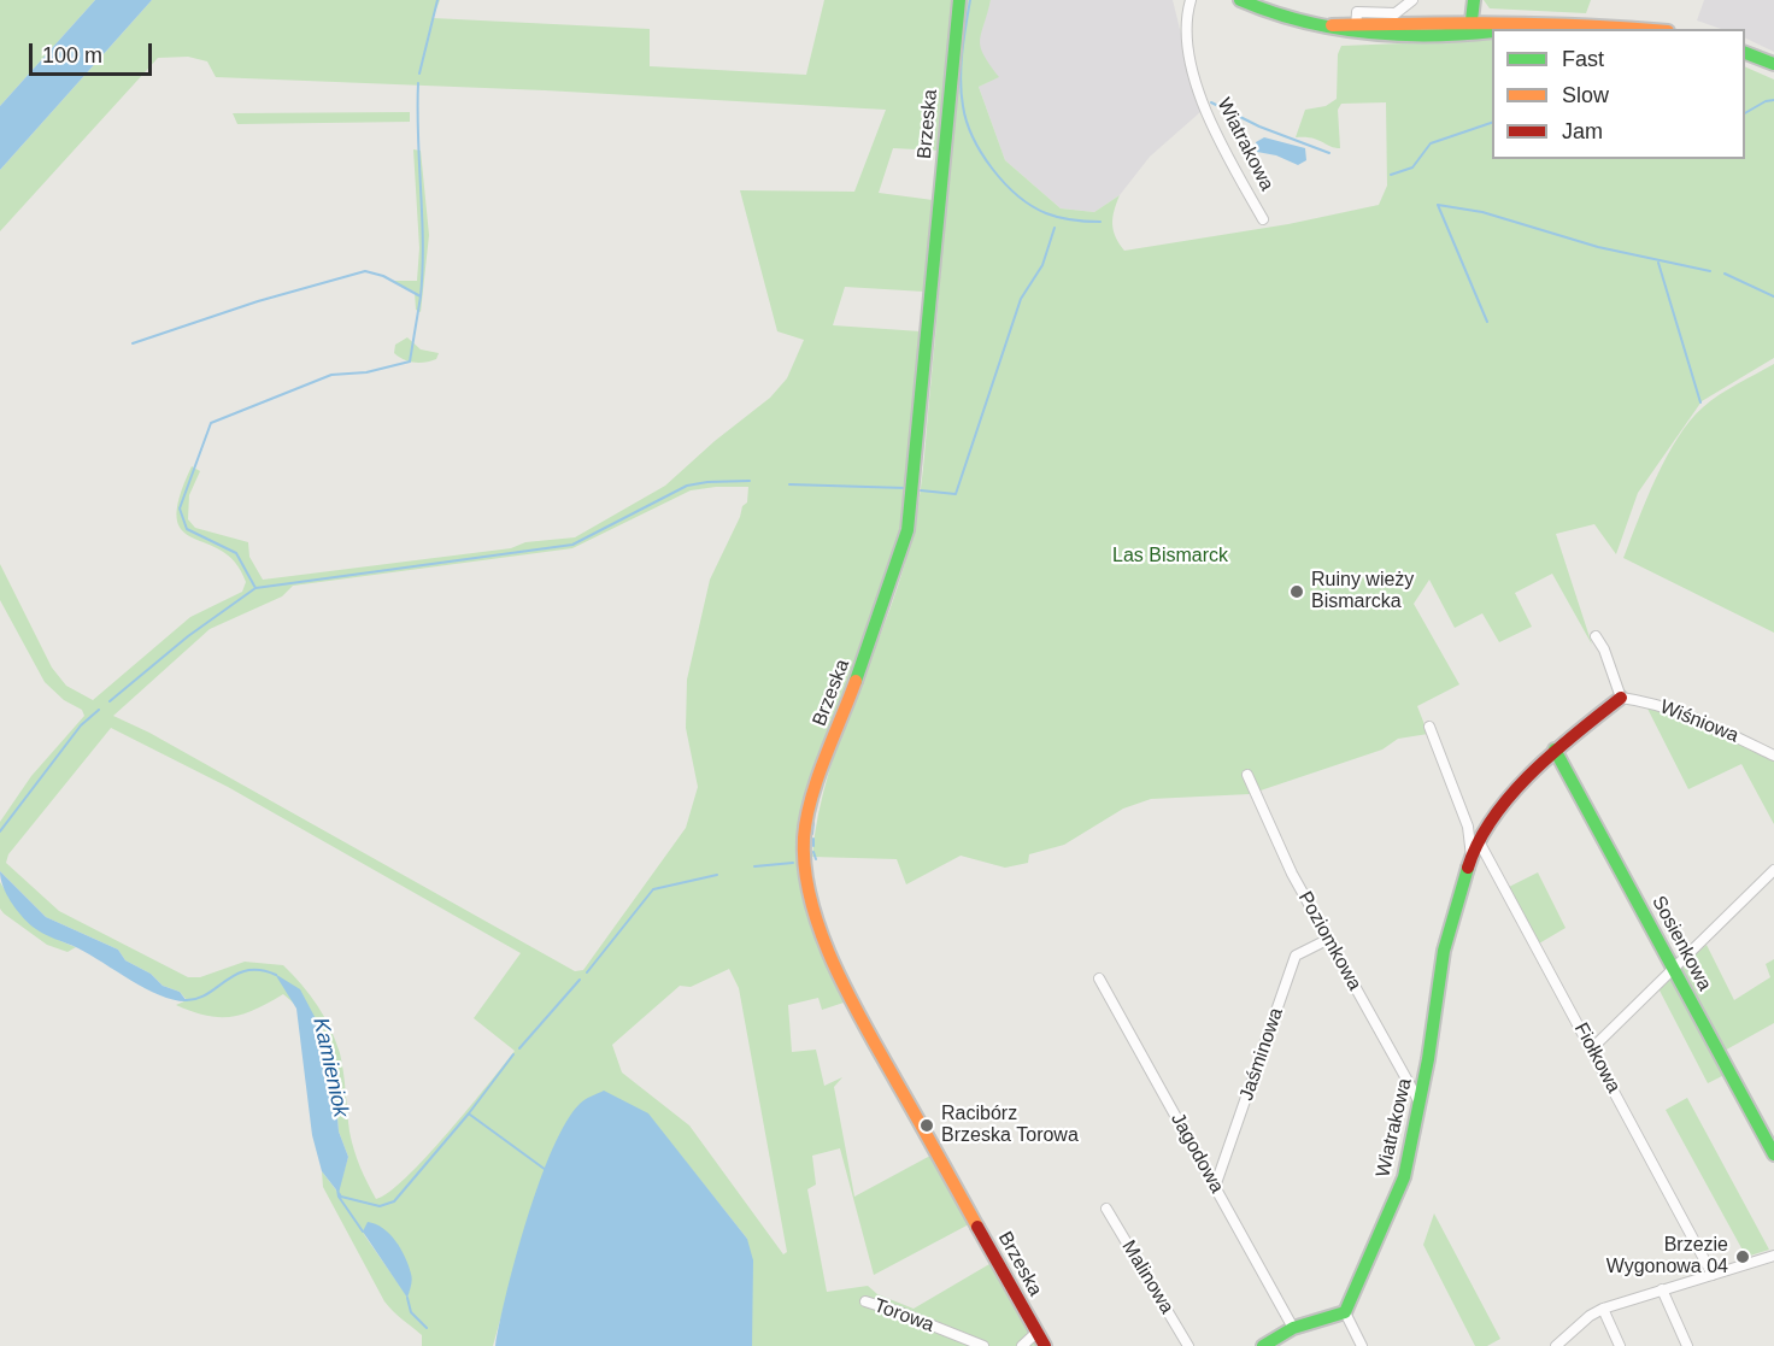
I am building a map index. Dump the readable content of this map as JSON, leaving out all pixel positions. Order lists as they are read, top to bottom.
{
  "streets": {
    "street": [
      "Brzeska",
      "Wiatrakowa",
      "Wiśniowa",
      "Poziomkowa",
      "Sosienkowa",
      "Jaśminowa",
      "Fiołkowa",
      "Jagodowa",
      "Malinowa",
      "Torowa"
    ]
  },
  "crossings": [
    ["Wiatrakowa", "Wiśniowa"],
    ["Wiatrakowa", "Poziomkowa"],
    ["Wiatrakowa", "Sosienkowa"],
    ["Wiatrakowa", "Fiołkowa"],
    ["Poziomkowa", "Jaśminowa"],
    ["Jaśminowa", "Jagodowa"]
  ],
  "water": ["Kamieniok"],
  "parks": ["Las Bismarck"],
  "places": ["Ruiny wieży Bismarcka", "Racibórz Brzeska Torowa", "Brzezie Wygonowa 04"],
  "legend": ["Fast", "Slow", "Jam"],
  "scale_bar": "100 m"
}
